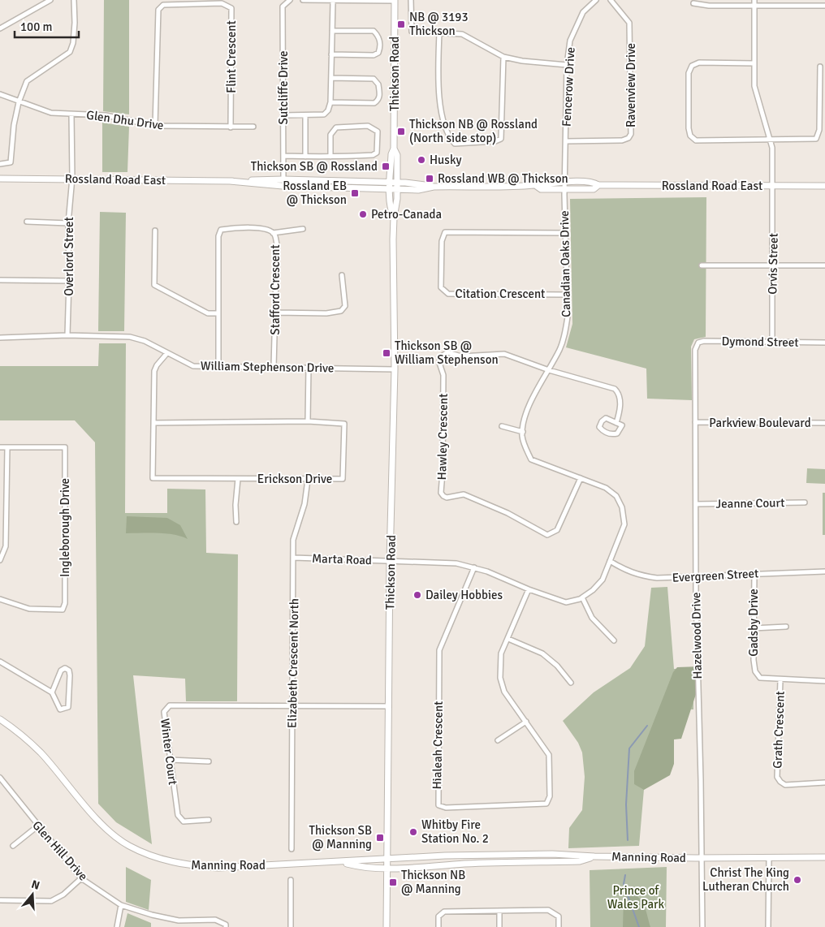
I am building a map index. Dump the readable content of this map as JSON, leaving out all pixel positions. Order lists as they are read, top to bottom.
{
  "streets": {
    "main road": ["Thickson Road", "Rossland Road East", "Manning Road"],
    "street": [
      "Flint Crescent",
      "Ravenview Drive",
      "Fencerow Drive",
      "Sutcliffe Drive",
      "Glen Dhu Drive",
      "Overlord Street",
      "Canadian Oaks Drive",
      "Orvis Street",
      "Stafford Crescent",
      "Citation Crescent",
      "Dymond Street",
      "William Stephenson Drive",
      "Parkview Boulevard",
      "Hawley Crescent",
      "Erickson Drive",
      "Jeanne Court",
      "Ingleborough Drive",
      "Marta Road",
      "Evergreen Street",
      "Gadsby Drive",
      "Hazelwood Drive",
      "Elizabeth Crescent North",
      "Grath Crescent",
      "Hialeah Crescent",
      "Winter Court",
      "Glen Hill Drive"
    ]
  },
  "crossings": [
    ["Flint Crescent", "Glen Dhu Drive"],
    ["Thickson Road", "Rossland Road East"],
    ["Thickson Road", "Canadian Oaks Drive"],
    ["Thickson Road", "William Stephenson Drive"],
    ["Thickson Road", "Marta Road"],
    ["Thickson Road", "Manning Road"],
    ["Ravenview Drive", "Fencerow Drive"],
    ["Fencerow Drive", "Rossland Road East"],
    ["Fencerow Drive", "Canadian Oaks Drive"],
    ["Sutcliffe Drive", "Rossland Road East"],
    ["Glen Dhu Drive", "Overlord Street"],
    ["Rossland Road East", "Overlord Street"],
    ["Rossland Road East", "Canadian Oaks Drive"],
    ["Rossland Road East", "Orvis Street"],
    ["Overlord Street", "William Stephenson Drive"],
    ["Canadian Oaks Drive", "Citation Crescent"],
    ["Canadian Oaks Drive", "Hawley Crescent"],
    ["Canadian Oaks Drive", "Marta Road"],
    ["Canadian Oaks Drive", "Evergreen Street"],
    ["Canadian Oaks Drive", "Hialeah Crescent"],
    ["Orvis Street", "Dymond Street"],
    ["Stafford Crescent", "William Stephenson Drive"],
    ["Dymond Street", "Hazelwood Drive"],
    ["William Stephenson Drive", "Erickson Drive"],
    ["Parkview Boulevard", "Hazelwood Drive"],
    ["Erickson Drive", "Elizabeth Crescent North"],
    ["Jeanne Court", "Hazelwood Drive"],
    ["Marta Road", "Elizabeth Crescent North"],
    ["Evergreen Street", "Gadsby Drive"],
    ["Evergreen Street", "Hazelwood Drive"],
    ["Gadsby Drive", "Grath Crescent"],
    ["Hazelwood Drive", "Manning Road"],
    ["Elizabeth Crescent North", "Winter Court"]
  ],
  "parks": ["Prince of Wales Park"],
  "places": {
    "transit": [
      "NB @ 3193 Thickson",
      "Thickson NB @ Rossland (North side stop)",
      "Thickson SB @ Rossland",
      "Rossland WB @ Thickson",
      "Rossland EB @ Thickson",
      "Thickson SB @ William Stephenson",
      "Thickson SB @ Manning",
      "Thickson NB @ Manning"
    ],
    "other": [
      "Husky",
      "Petro-Canada",
      "Dailey Hobbies",
      "Whitby Fire Station No. 2",
      "Christ The King Lutheran Church"
    ]
  },
  "scale_bar": "100 m",
  "north": "top"
}
